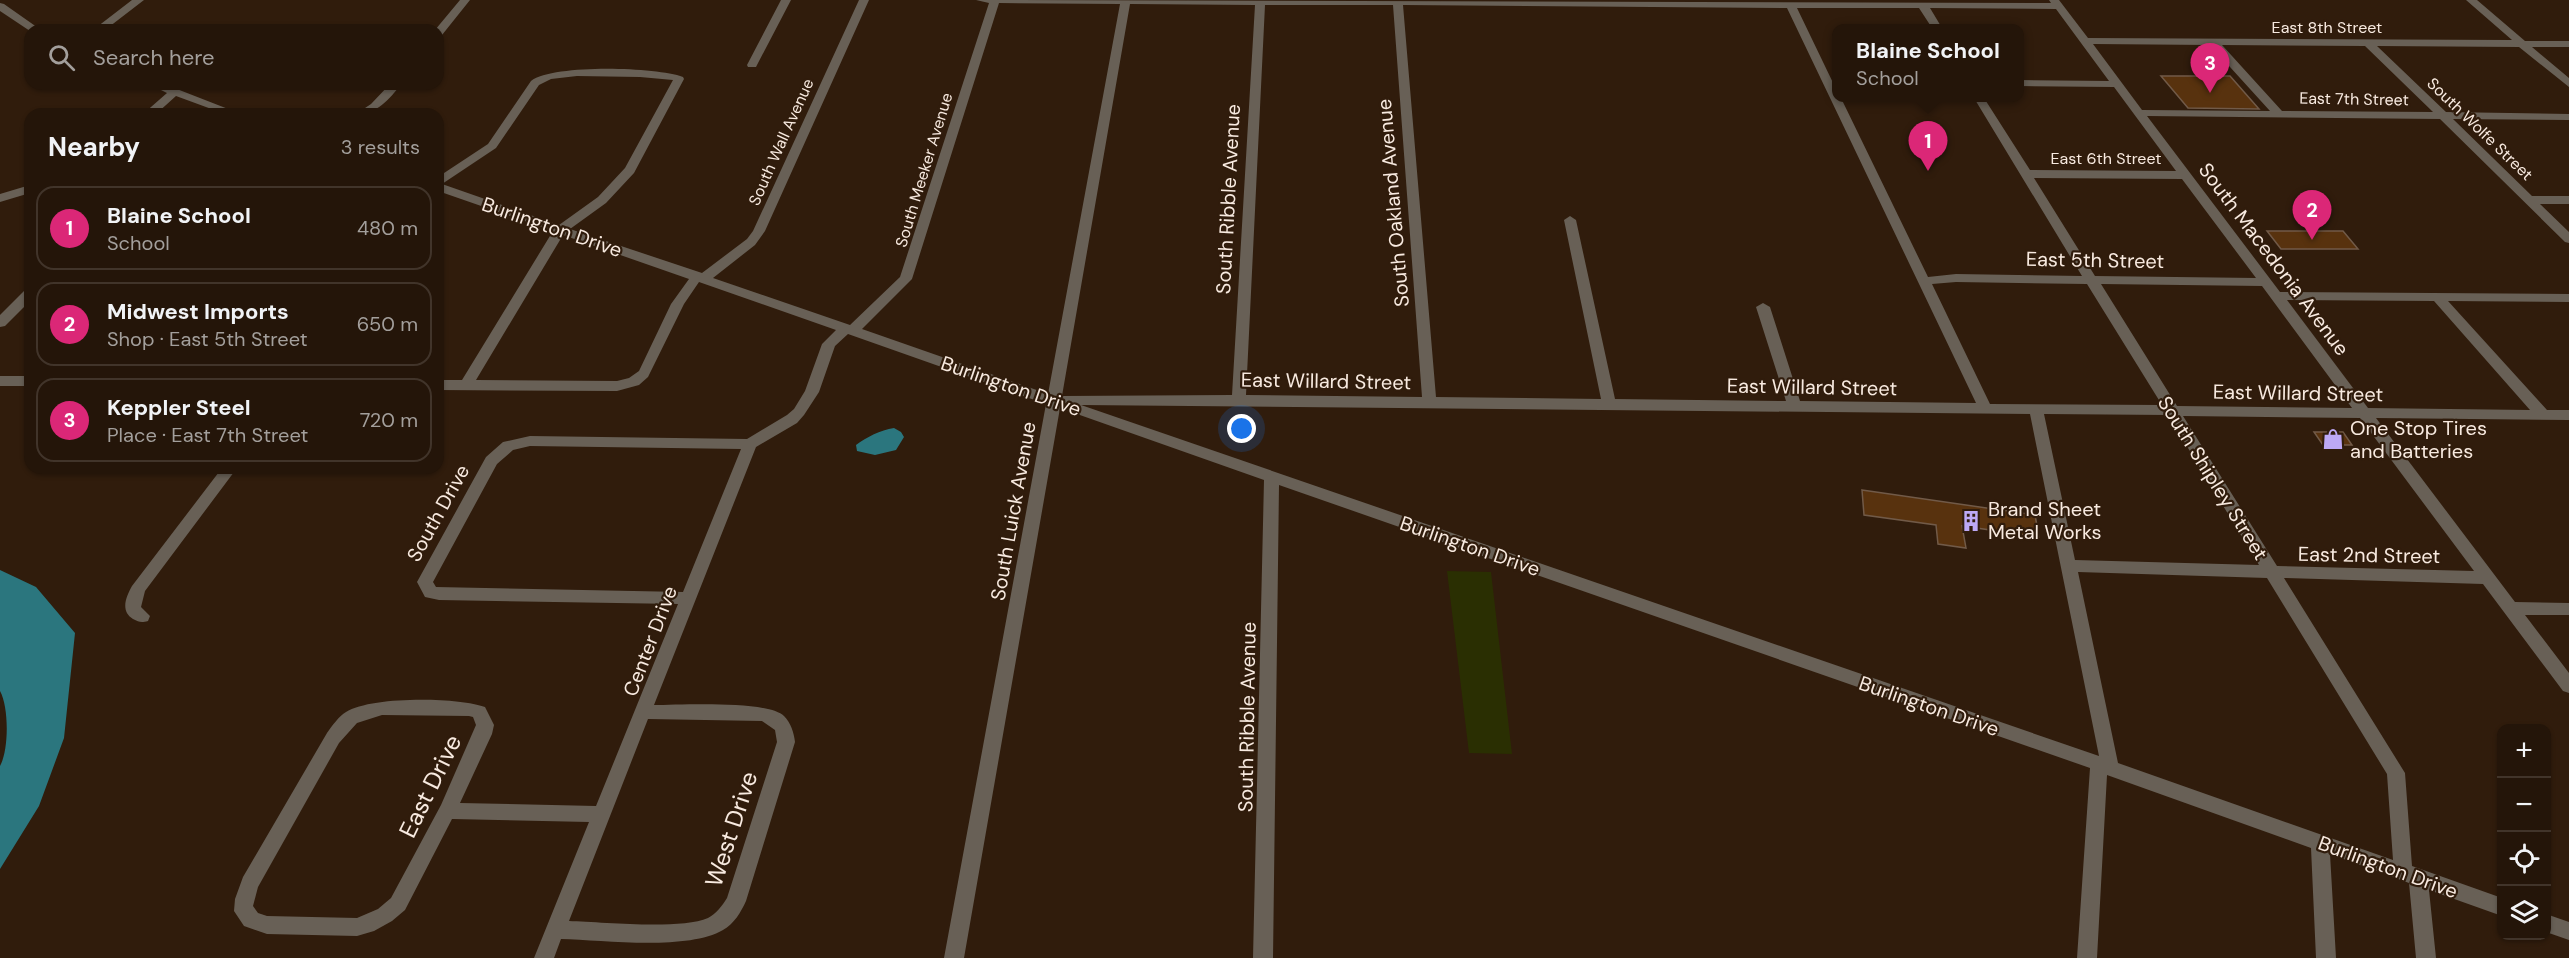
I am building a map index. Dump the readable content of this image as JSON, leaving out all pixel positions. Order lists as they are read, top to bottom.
{
  "streets": {
    "street": [
      "East 8th Street",
      "East 7th Street",
      "South Wolfe Street",
      "South Wall Avenue",
      "East 6th Street",
      "South Meeker Avenue",
      "South Ribble Avenue",
      "South Oakland Avenue",
      "Burlington Drive",
      "South Macedonia Avenue",
      "East 5th Street",
      "East Willard Street",
      "South Shipley Street",
      "South Luick Avenue",
      "South Drive",
      "East 2nd Street",
      "Center Drive",
      "East Drive",
      "West Drive"
    ]
  },
  "crossings": [
    ["East 8th Street", "South Wolfe Street"],
    ["East 8th Street", "South Macedonia Avenue"],
    ["East 7th Street", "South Wolfe Street"],
    ["East 7th Street", "South Macedonia Avenue"],
    ["South Wall Avenue", "Burlington Drive"],
    ["East 6th Street", "South Macedonia Avenue"],
    ["East 6th Street", "South Shipley Street"],
    ["South Meeker Avenue", "Burlington Drive"],
    ["South Meeker Avenue", "South Drive"],
    ["South Meeker Avenue", "Center Drive"],
    ["South Ribble Avenue", "Burlington Drive"],
    ["South Ribble Avenue", "East Willard Street"],
    ["South Oakland Avenue", "East Willard Street"],
    ["Burlington Drive", "East Willard Street"],
    ["Burlington Drive", "South Shipley Street"],
    ["Burlington Drive", "South Luick Avenue"],
    ["South Macedonia Avenue", "East 5th Street"],
    ["South Macedonia Avenue", "East Willard Street"],
    ["South Macedonia Avenue", "East 2nd Street"],
    ["East 5th Street", "South Shipley Street"],
    ["East Willard Street", "South Shipley Street"],
    ["East Willard Street", "South Luick Avenue"],
    ["South Shipley Street", "East 2nd Street"],
    ["South Drive", "Center Drive"],
    ["Center Drive", "West Drive"]
  ],
  "places": {
    "shop": ["One Stop Tires and Batteries"],
    "building": ["Brand Sheet Metal Works"]
  },
  "page": {
    "popup": ["Blaine School", "School"],
    "search": "Search here",
    "pins": ["3", "1", "2"],
    "heading": ["Nearby", "3 results"],
    "list": [
      {
        "mark": "1",
        "name": "Blaine School",
        "note": "School",
        "value": "480 m"
      },
      {
        "mark": "2",
        "name": "Midwest Imports",
        "note": "Shop · East 5th Street",
        "value": "650 m"
      },
      {
        "mark": "3",
        "name": "Keppler Steel",
        "note": "Place · East 7th Street",
        "value": "720 m"
      }
    ],
    "map_buttons": ["+", "−"]
  }
}
